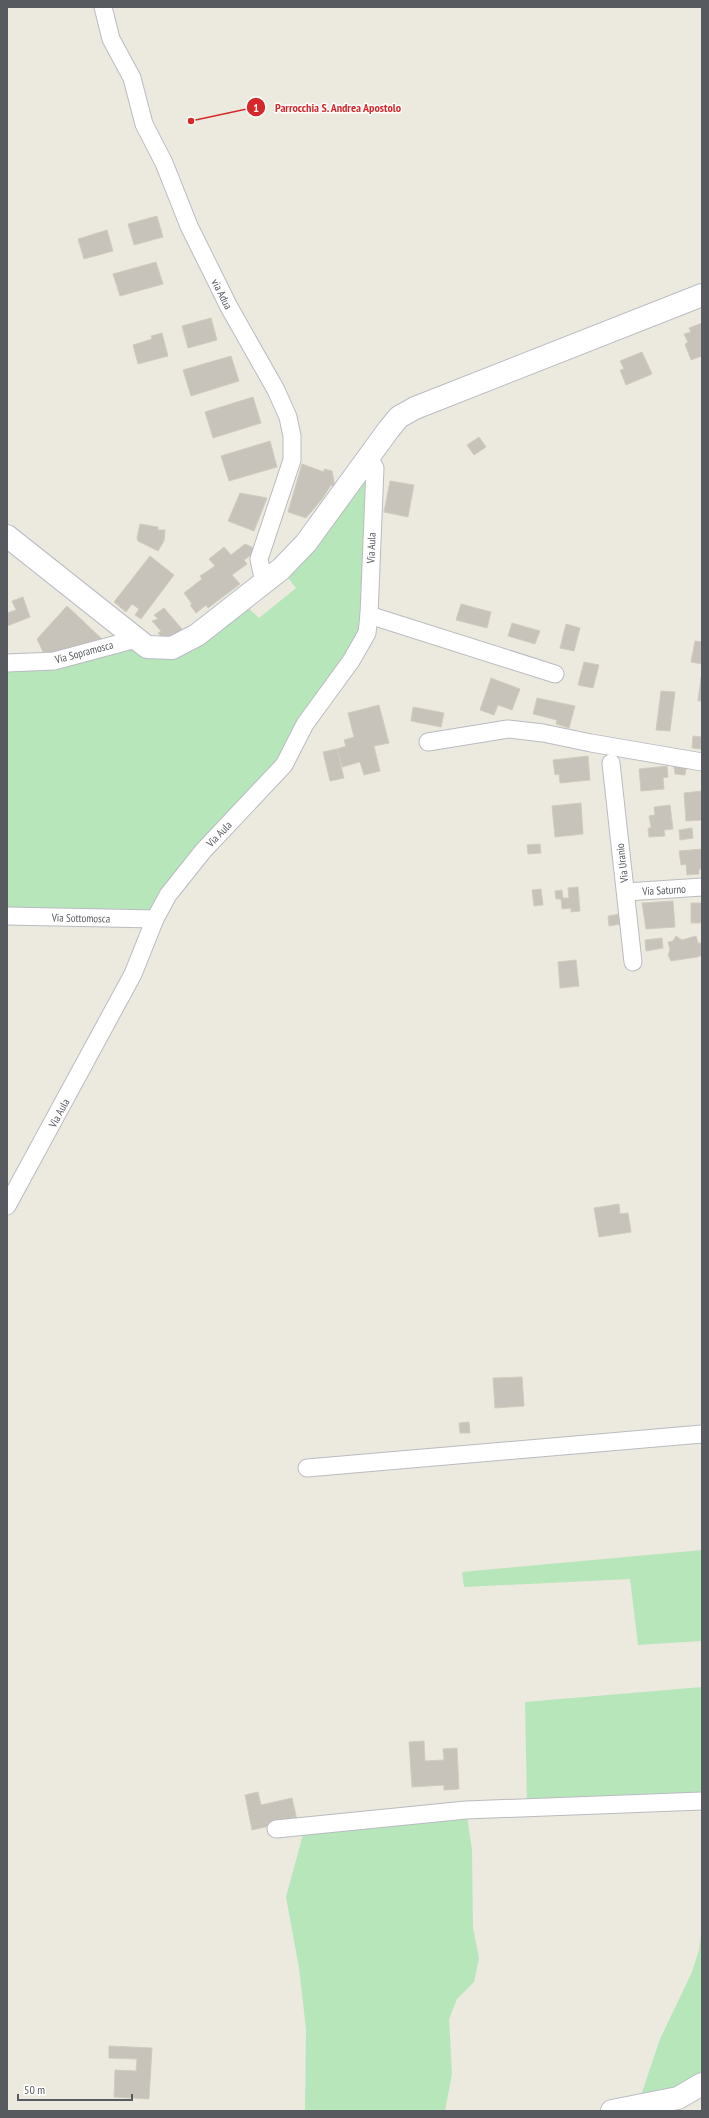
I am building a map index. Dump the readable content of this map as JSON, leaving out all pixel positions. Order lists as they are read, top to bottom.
{
  "streets": {
    "street": [
      "via Adua",
      "Via Aula",
      "Via Sopramosca",
      "Via Uranio",
      "Via Saturno",
      "Via Sottomosca"
    ]
  },
  "crossings": [
    ["Via Aula", "Via Sottomosca"],
    ["Via Uranio", "Via Saturno"]
  ],
  "places": ["Parrocchia S. Andrea Apostolo"],
  "scale_bar": "50 m"
}
